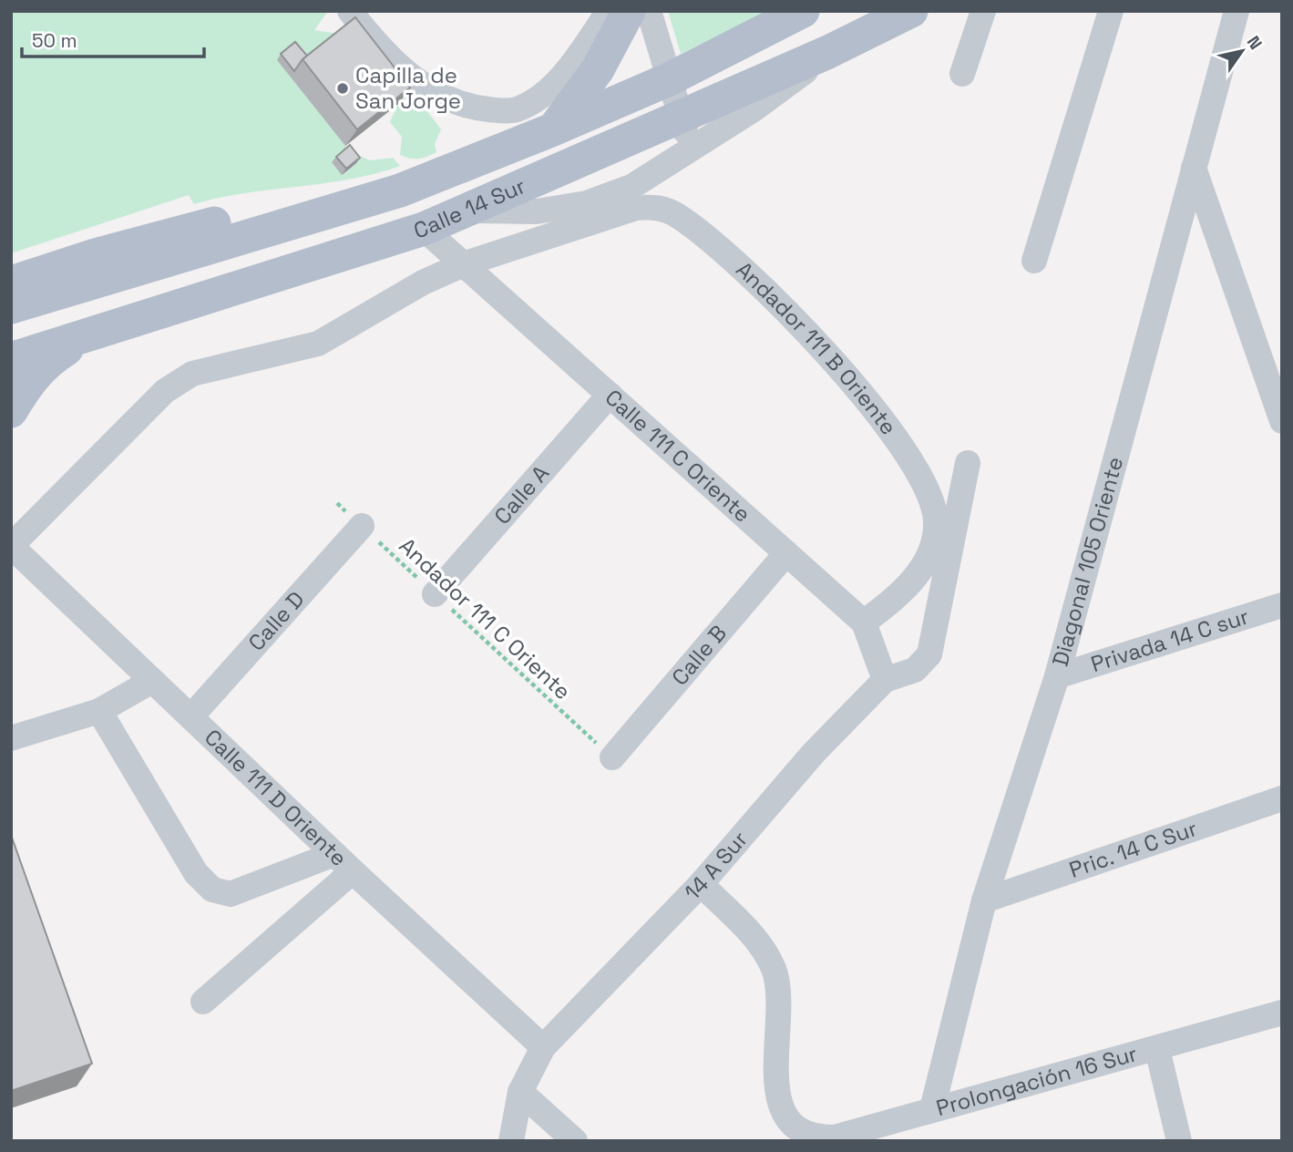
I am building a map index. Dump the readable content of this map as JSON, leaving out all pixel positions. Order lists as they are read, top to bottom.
{
  "streets": {
    "main road": ["Calle 14 Sur"],
    "street": [
      "Andador 111 B Oriente",
      "Calle 111 C Oriente",
      "Calle A",
      "Diagonal 105 Oriente",
      "Calle D",
      "Privada 14 C sur",
      "Calle B",
      "Calle 111 D Oriente",
      "Pric. 14 C Sur",
      "14 A Sur",
      "Prolongación 16 Sur"
    ],
    "path": ["Andador 111 C Oriente"]
  },
  "crossings": [
    ["Calle 14 Sur", "Calle 111 C Oriente"],
    ["Andador 111 B Oriente", "Calle 111 C Oriente"],
    ["Calle 111 C Oriente", "Calle A"],
    ["Calle 111 C Oriente", "Calle B"],
    ["Calle 111 C Oriente", "14 A Sur"],
    ["Calle A", "Andador 111 C Oriente"],
    ["Diagonal 105 Oriente", "Privada 14 C sur"],
    ["Diagonal 105 Oriente", "Pric. 14 C Sur"],
    ["Diagonal 105 Oriente", "Prolongación 16 Sur"],
    ["Andador 111 C Oriente", "Calle D"],
    ["Andador 111 C Oriente", "Calle B"],
    ["Calle D", "Calle 111 D Oriente"],
    ["Calle 111 D Oriente", "14 A Sur"]
  ],
  "places": ["Capilla de San Jorge"],
  "scale_bar": "50 m",
  "north": "top right"
}
